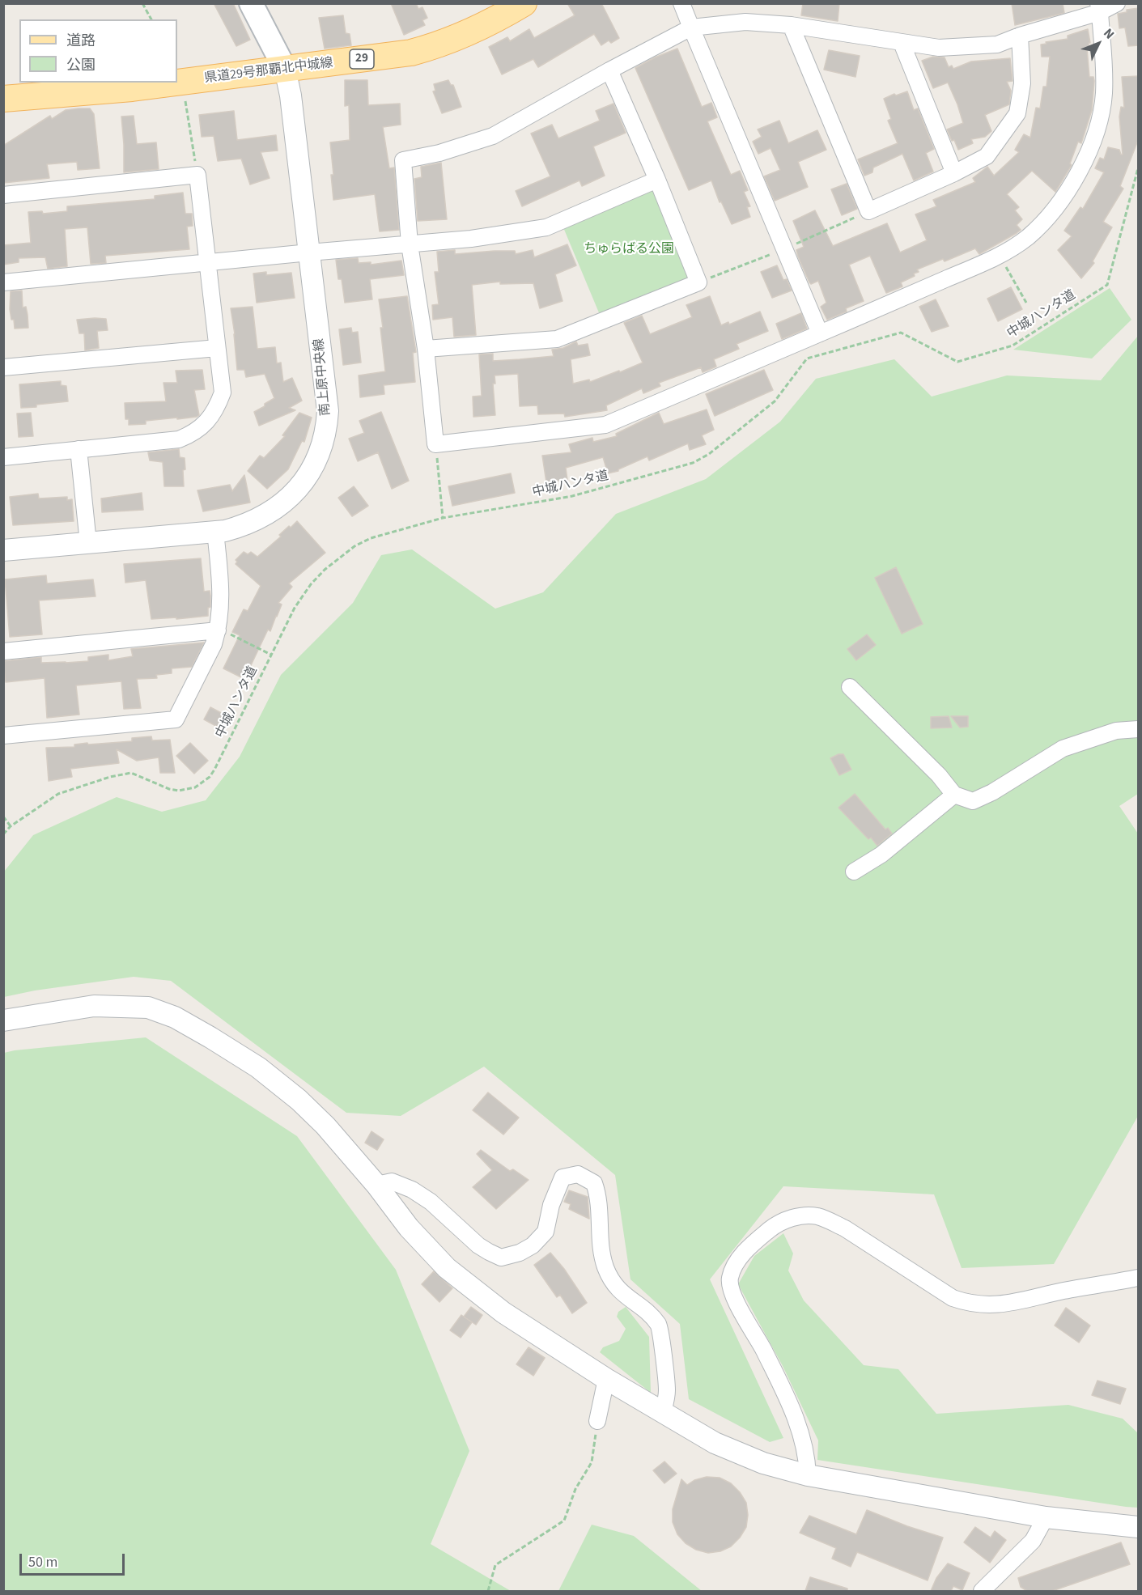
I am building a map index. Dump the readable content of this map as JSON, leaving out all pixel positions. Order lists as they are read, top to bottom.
{
  "streets": {
    "main road": ["29", "県道29号那覇北中城線"],
    "street": ["南上原中央線"],
    "path": ["中城ハンタ道"]
  },
  "crossings": [
    ["県道29号那覇北中城線", "南上原中央線"]
  ],
  "parks": ["ちゅらばる公園"],
  "legend": ["道路", "公園"],
  "scale_bar": "50 m",
  "north": "top right"
}
